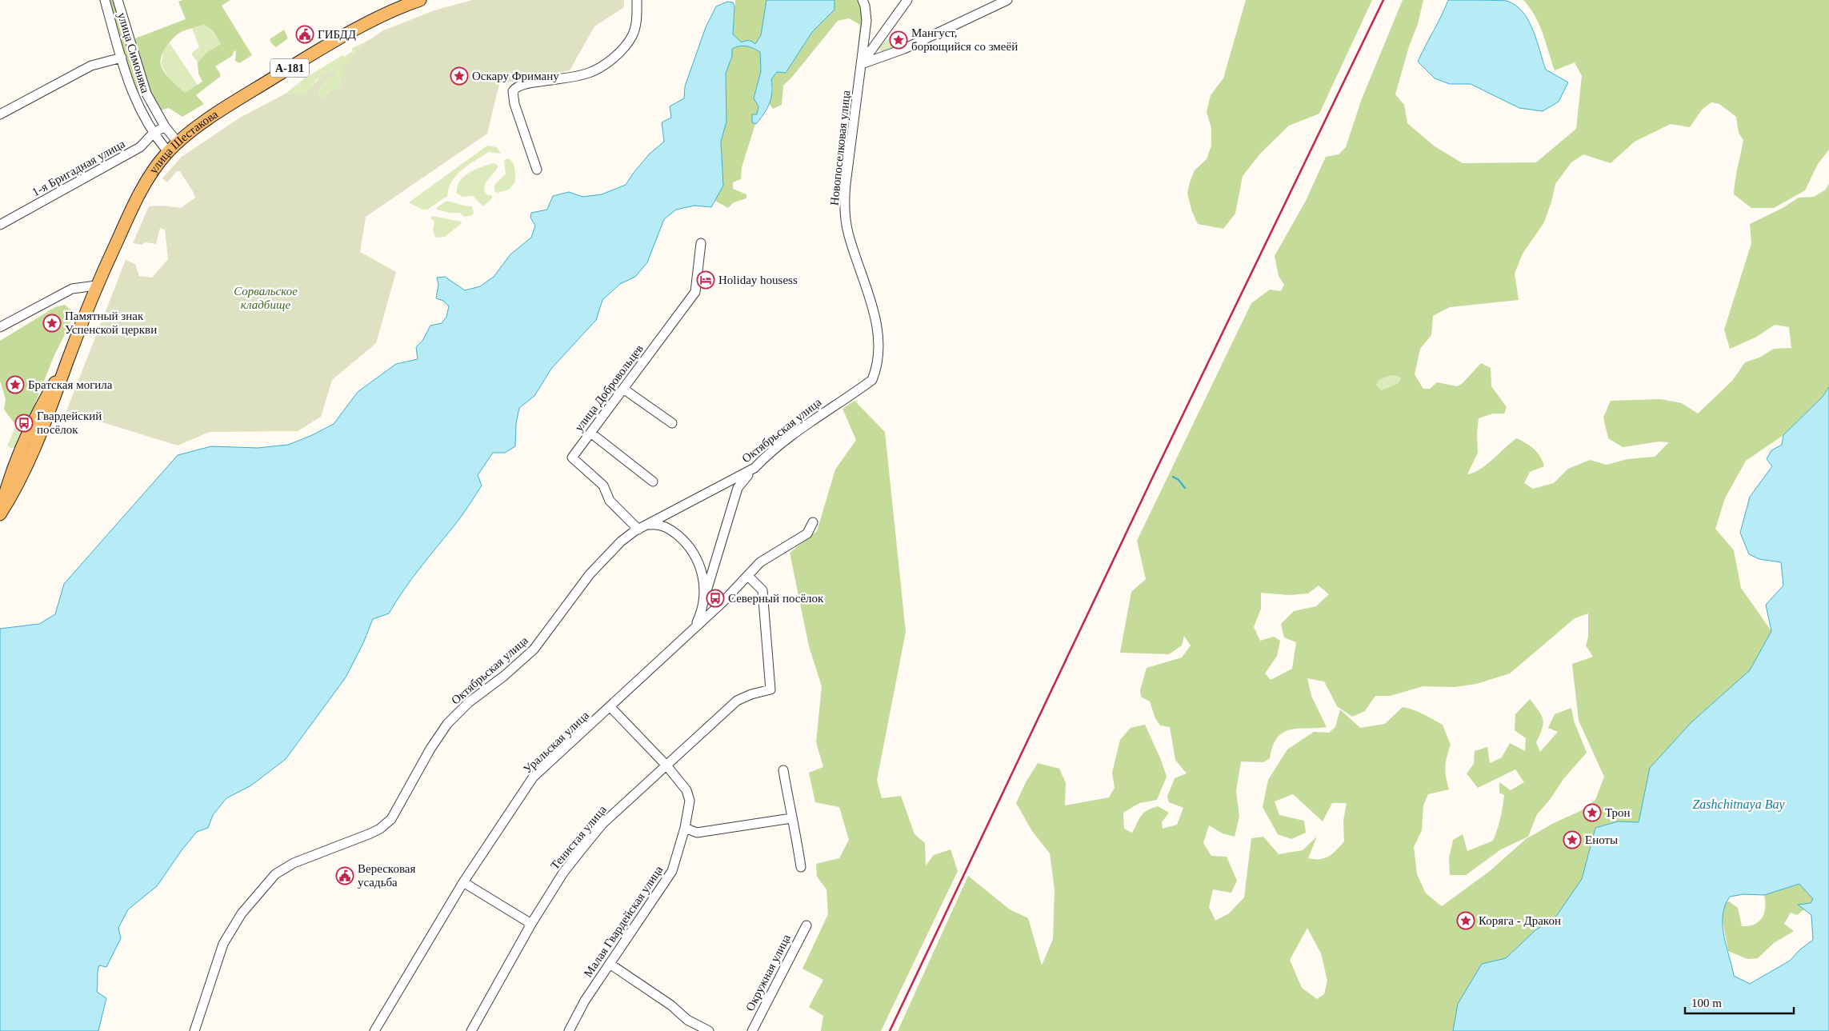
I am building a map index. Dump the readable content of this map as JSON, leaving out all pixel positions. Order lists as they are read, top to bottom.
{
  "streets": {
    "main road": ["А-181", "улица Шестакова"],
    "street": [
      "улица Симоняка",
      "Новопоселковая улица",
      "1-я Бригадная улица",
      "улица Добровольцев",
      "Октябрьская улица",
      "Уральская улица",
      "Тенистая улица",
      "Малая Гвардейская улица",
      "Окружная улица"
    ]
  },
  "crossings": [
    ["улица Симоняка", "улица Шестакова"],
    ["улица Симоняка", "1-я Бригадная улица"],
    ["А-181", "улица Шестакова"],
    ["Новопоселковая улица", "Октябрьская улица"],
    ["улица Добровольцев", "Октябрьская улица"],
    ["Уральская улица", "Тенистая улица"],
    ["Уральская улица", "Малая Гвардейская улица"],
    ["Тенистая улица", "Малая Гвардейская улица"]
  ],
  "water": ["Zashchitnaya Bay"],
  "parks": ["Сорвальское кладбище"],
  "places": {
    "public building": ["ГИБДД", "Вересковая усадьба"],
    "place": [
      "Мангуст, борющийся со змеёй",
      "Оскару Фриману",
      "Памятный знак Успенской церкви",
      "Братская могила",
      "Трон",
      "Еноты",
      "Коряга - Дракон"
    ],
    "hotel": ["Holiday housess"],
    "bus stop": ["Гвардейский посёлок", "Северный посёлок"]
  },
  "scale_bar": "100 m"
}
